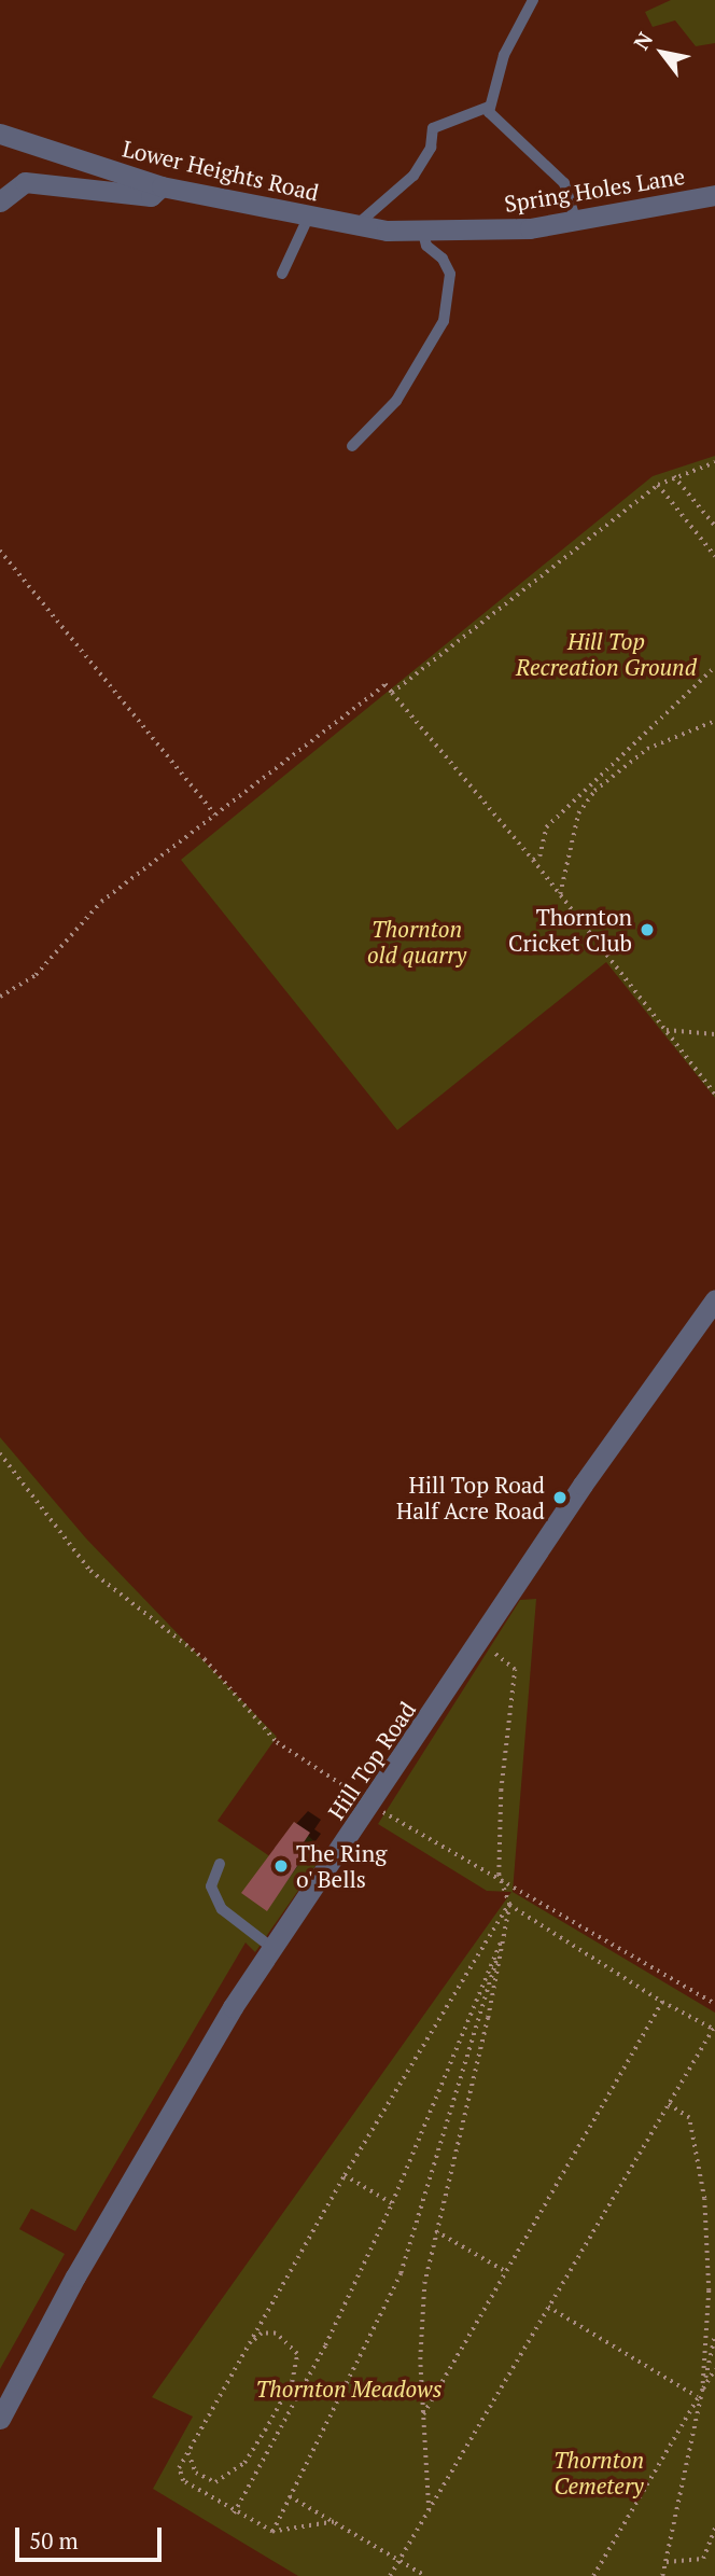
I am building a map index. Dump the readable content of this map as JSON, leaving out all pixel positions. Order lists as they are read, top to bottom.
{
  "streets": {
    "street": ["Lower Heights Road", "Spring Holes Lane", "Hill Top Road"]
  },
  "crossings": [
    ["Lower Heights Road", "Spring Holes Lane"]
  ],
  "parks": [
    "Hill Top Recreation Ground",
    "Thornton old quarry",
    "Thornton Meadows",
    "Thornton Cemetery"
  ],
  "places": ["Thornton Cricket Club", "Hill Top Road Half Acre Road", "The Ring o' Bells"],
  "scale_bar": "50 m",
  "north": "top left"
}
